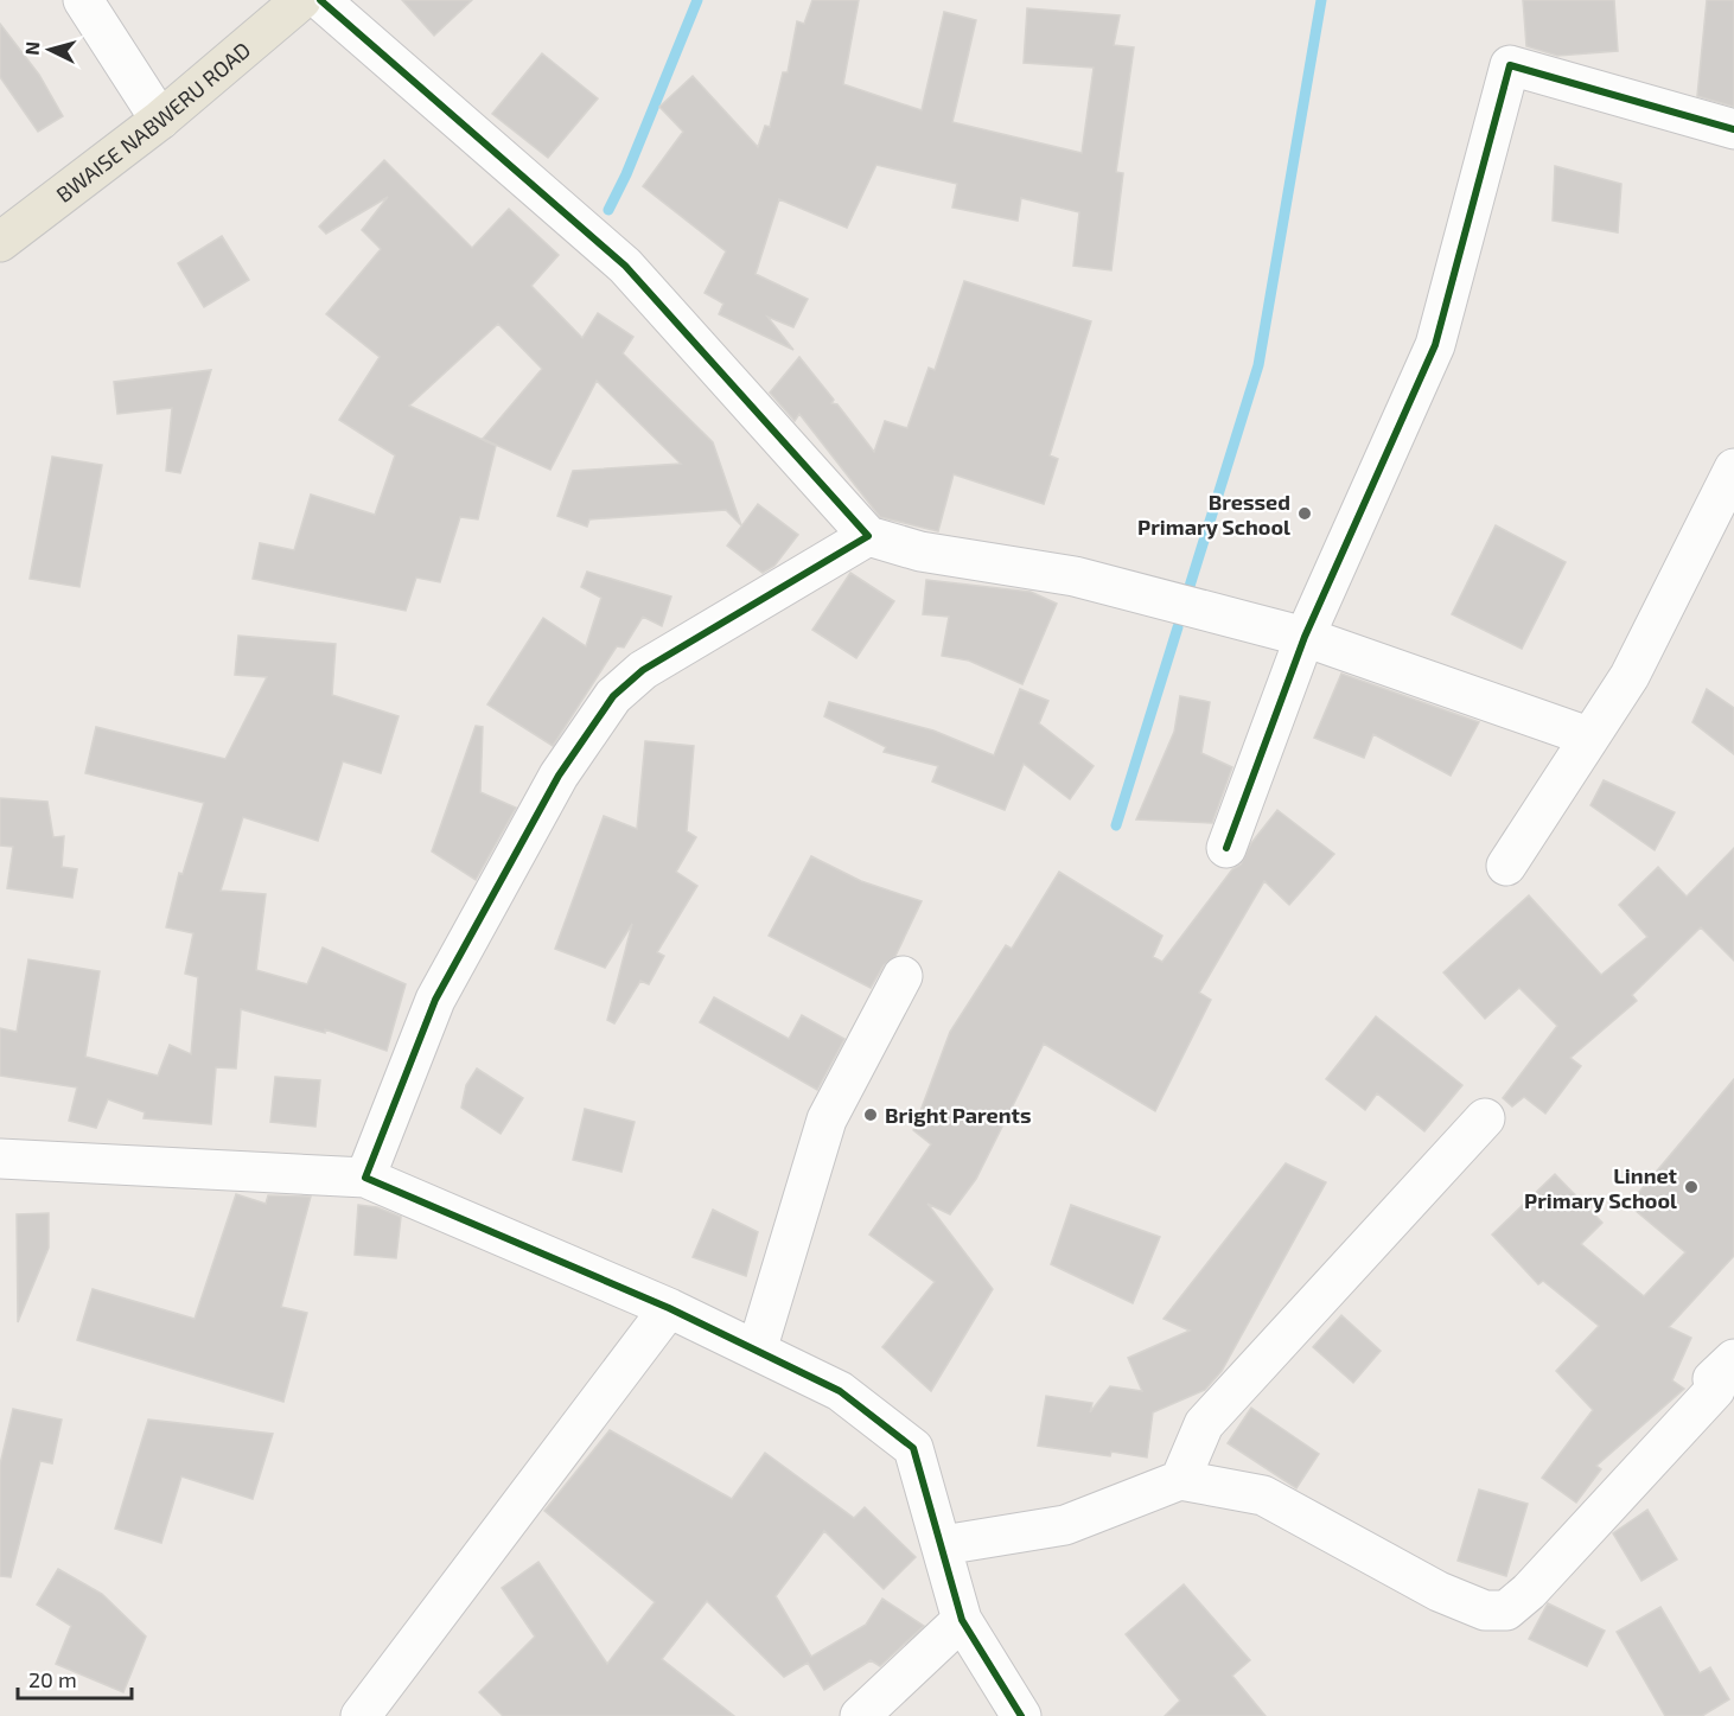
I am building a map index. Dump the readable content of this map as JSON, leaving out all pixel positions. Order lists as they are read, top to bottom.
{
  "streets": {
    "main road": ["BWAISE NABWERU ROAD"]
  },
  "places": ["Bressed Primary School", "Bright Parents", "Linnet Primary School"],
  "scale_bar": "20 m",
  "north": "left"
}
